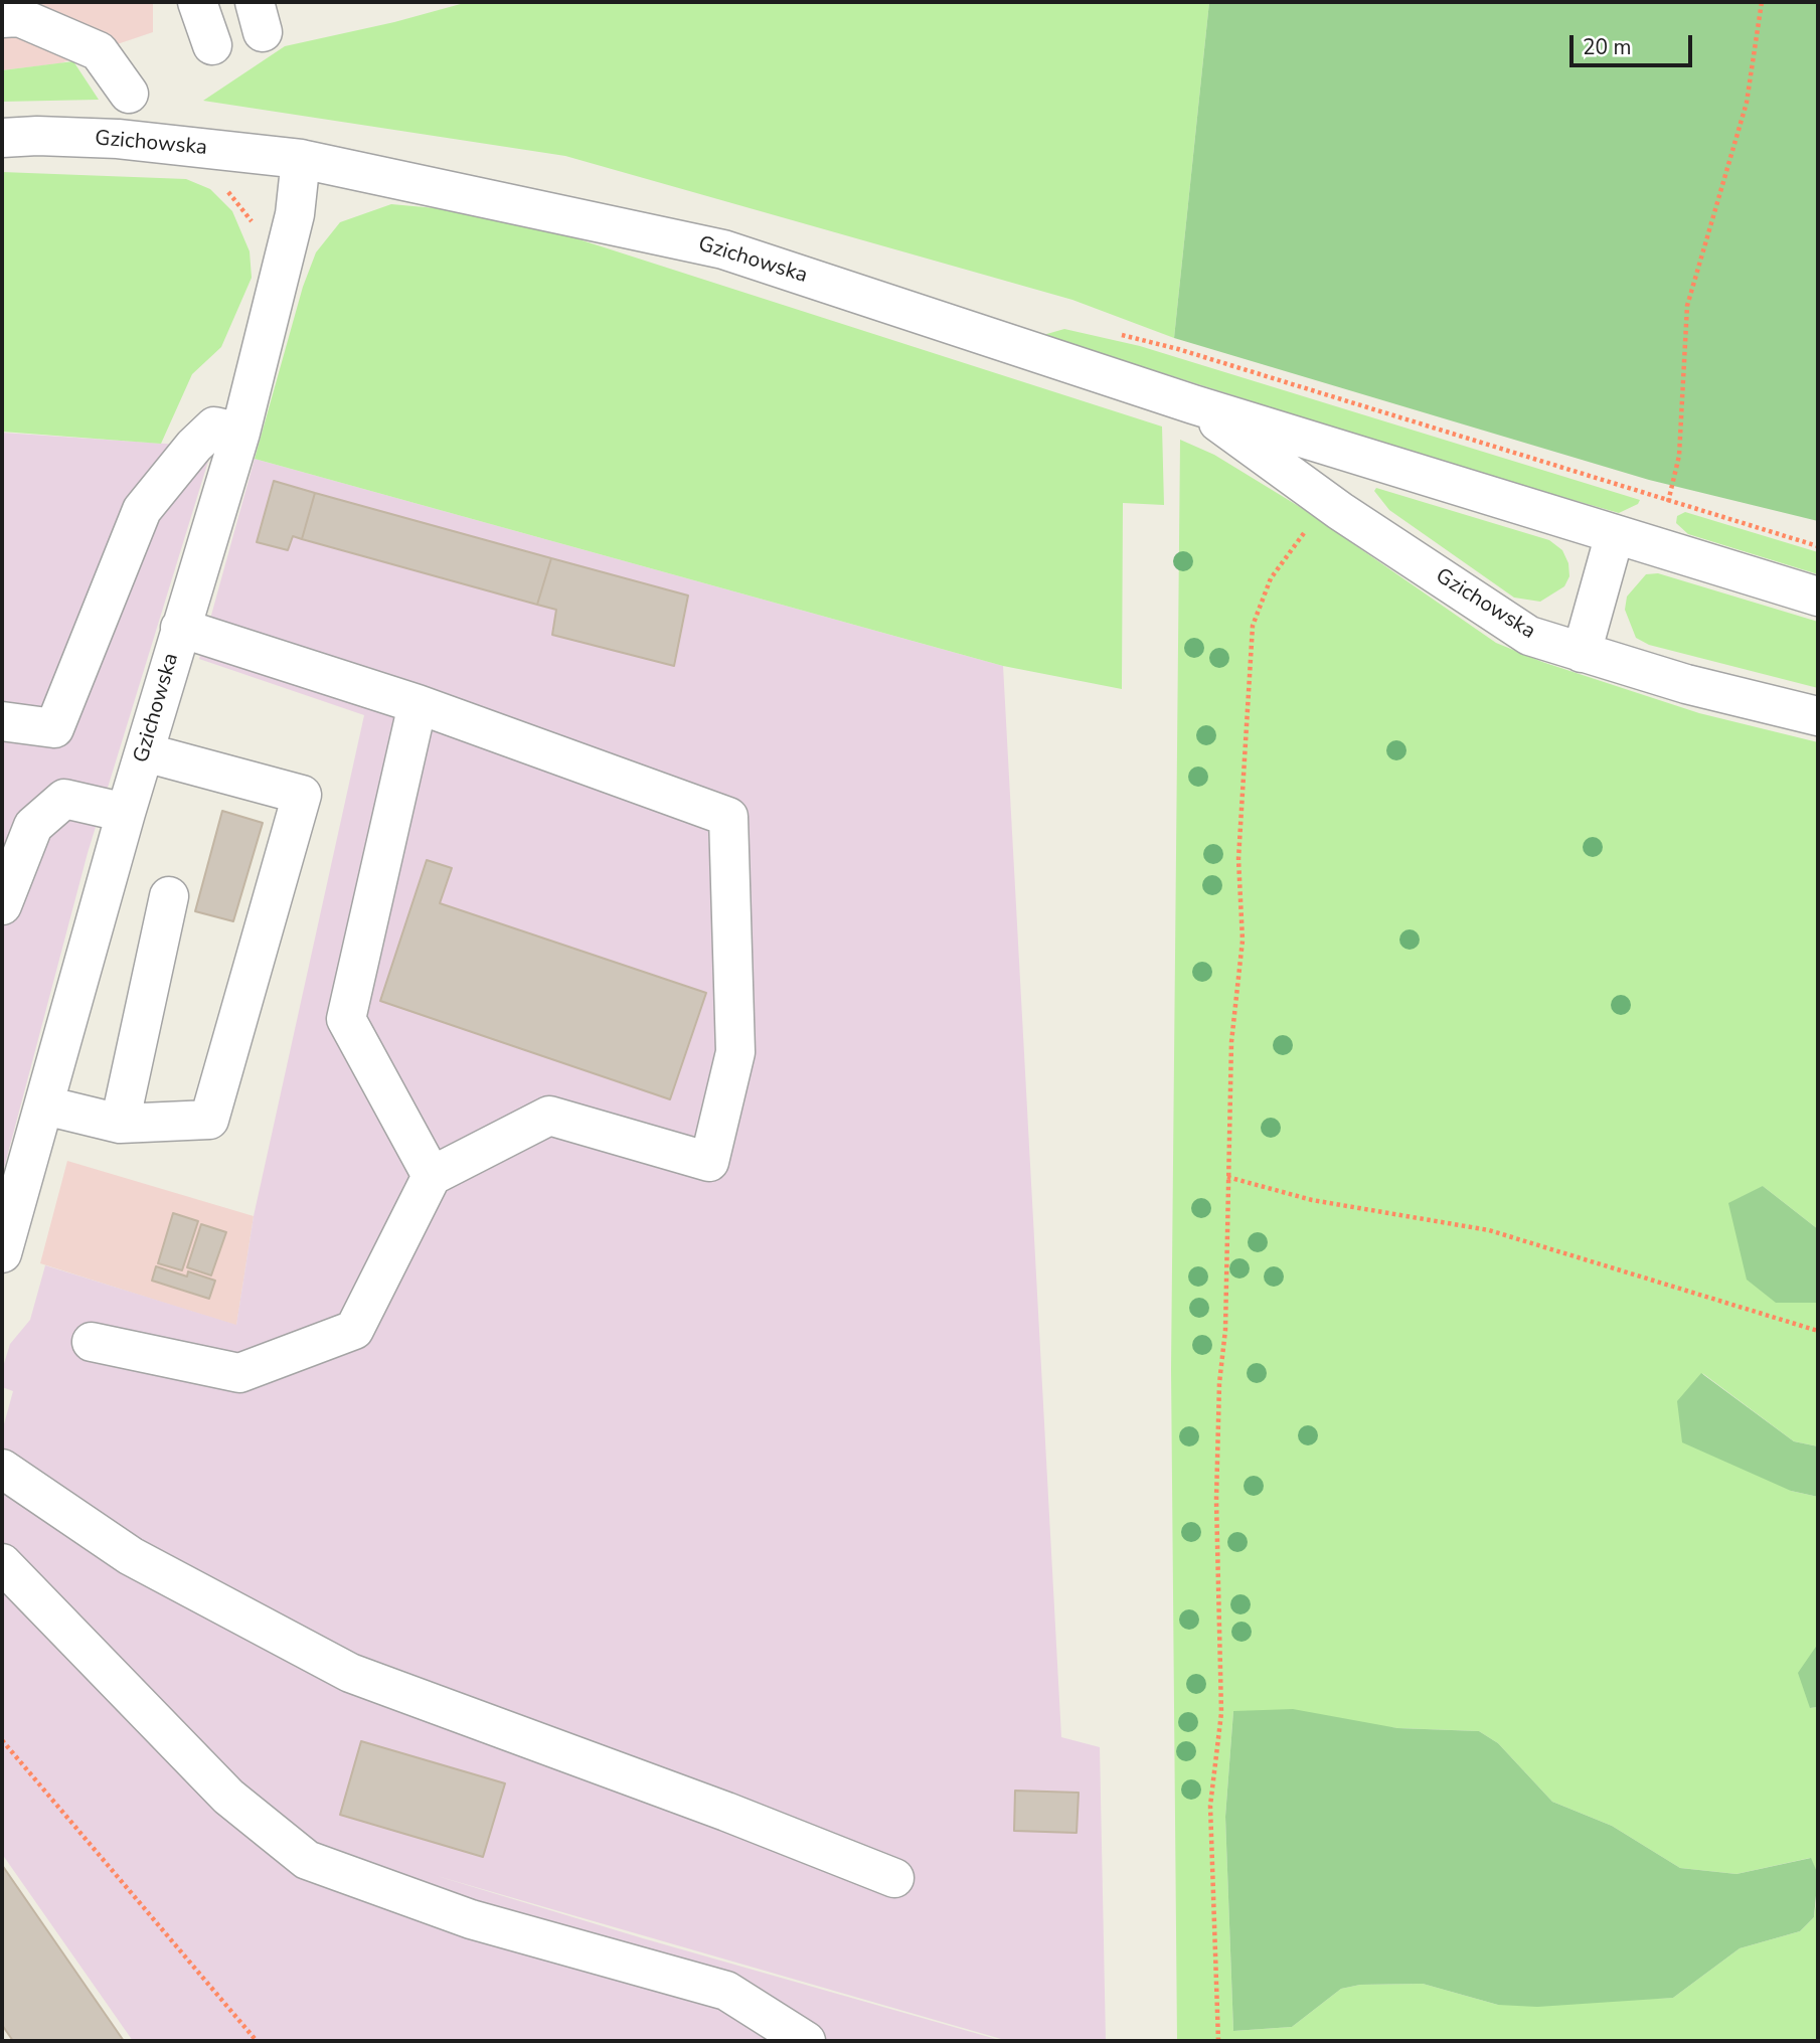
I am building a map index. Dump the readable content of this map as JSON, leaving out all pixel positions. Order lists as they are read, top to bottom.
{
  "streets": {
    "street": ["Gzichowska"]
  },
  "scale_bar": "20 m"
}
